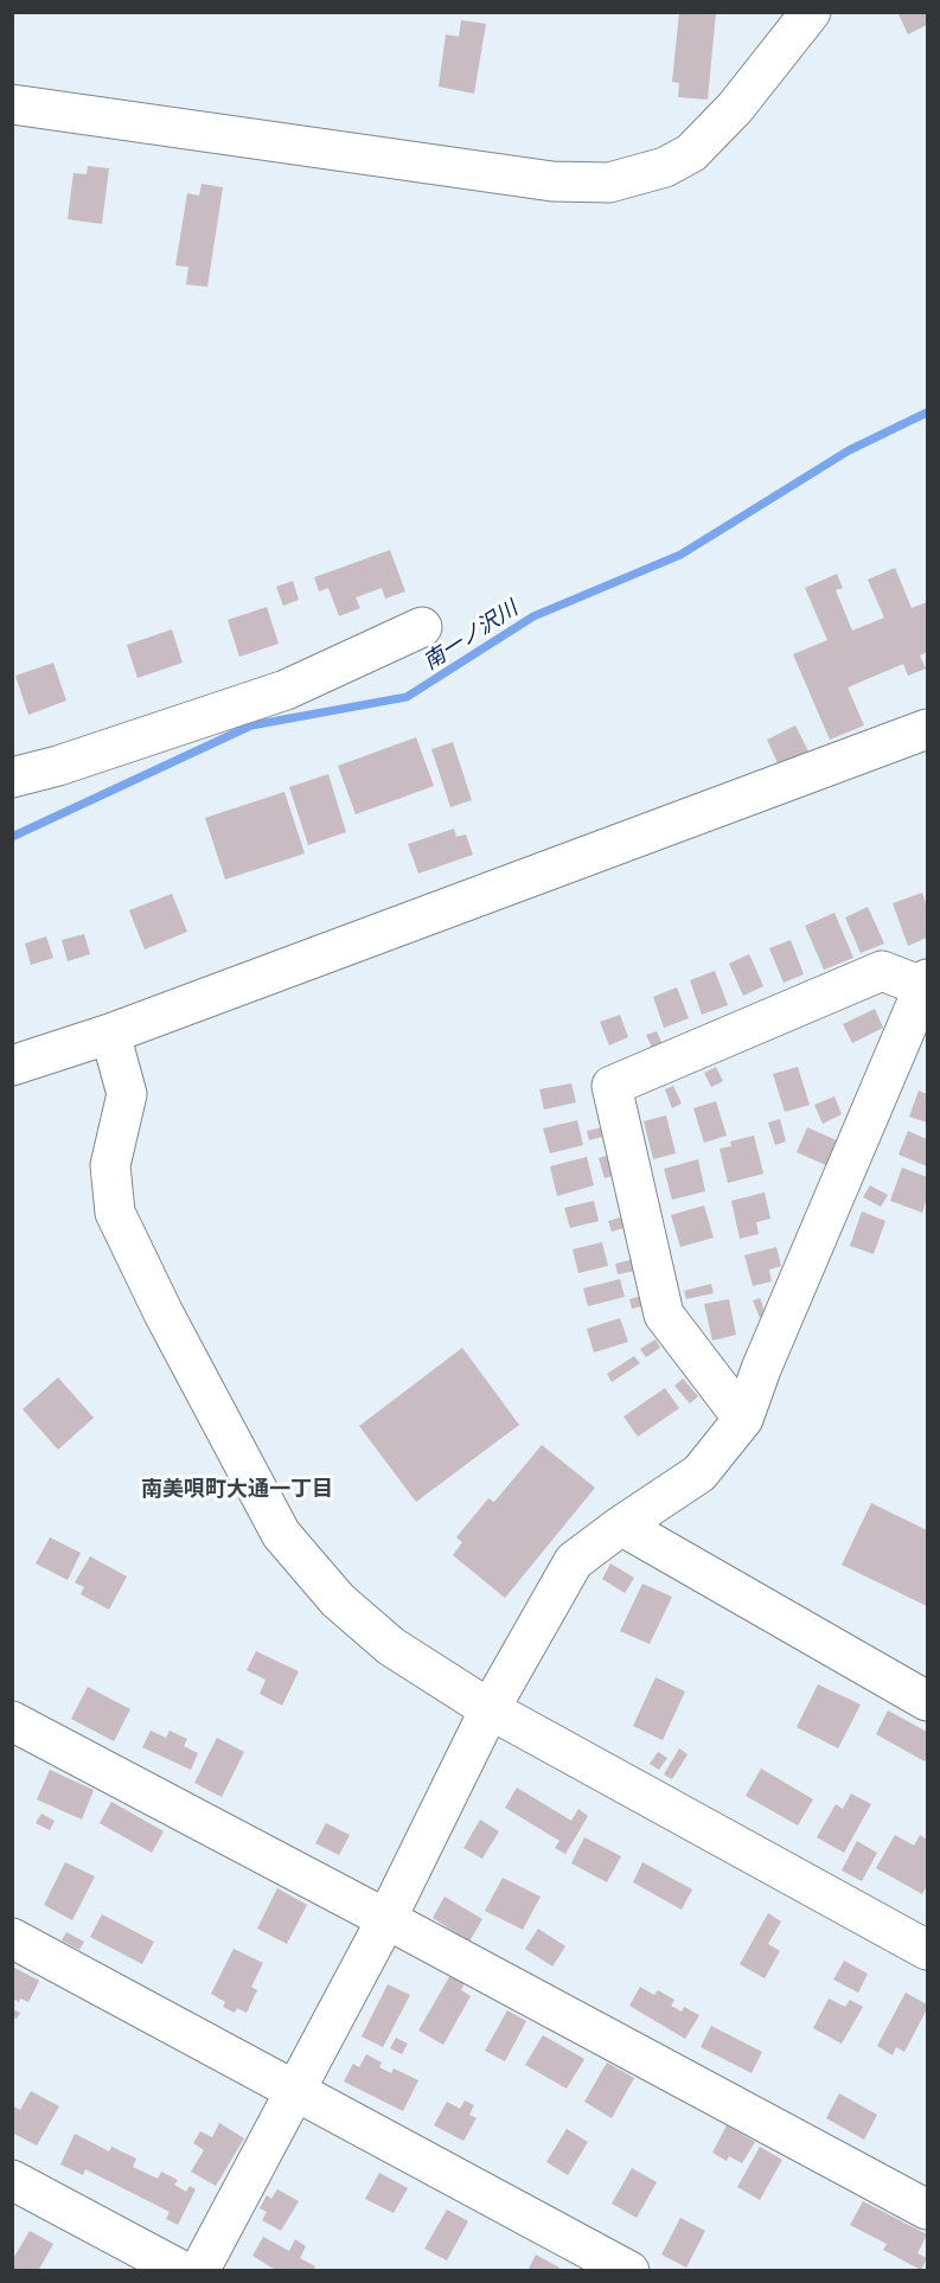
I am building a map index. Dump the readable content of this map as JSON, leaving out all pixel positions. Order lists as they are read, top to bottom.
{
  "districts": ["南美唄町大通一丁目"],
  "water": ["南一ノ沢川"]
}
